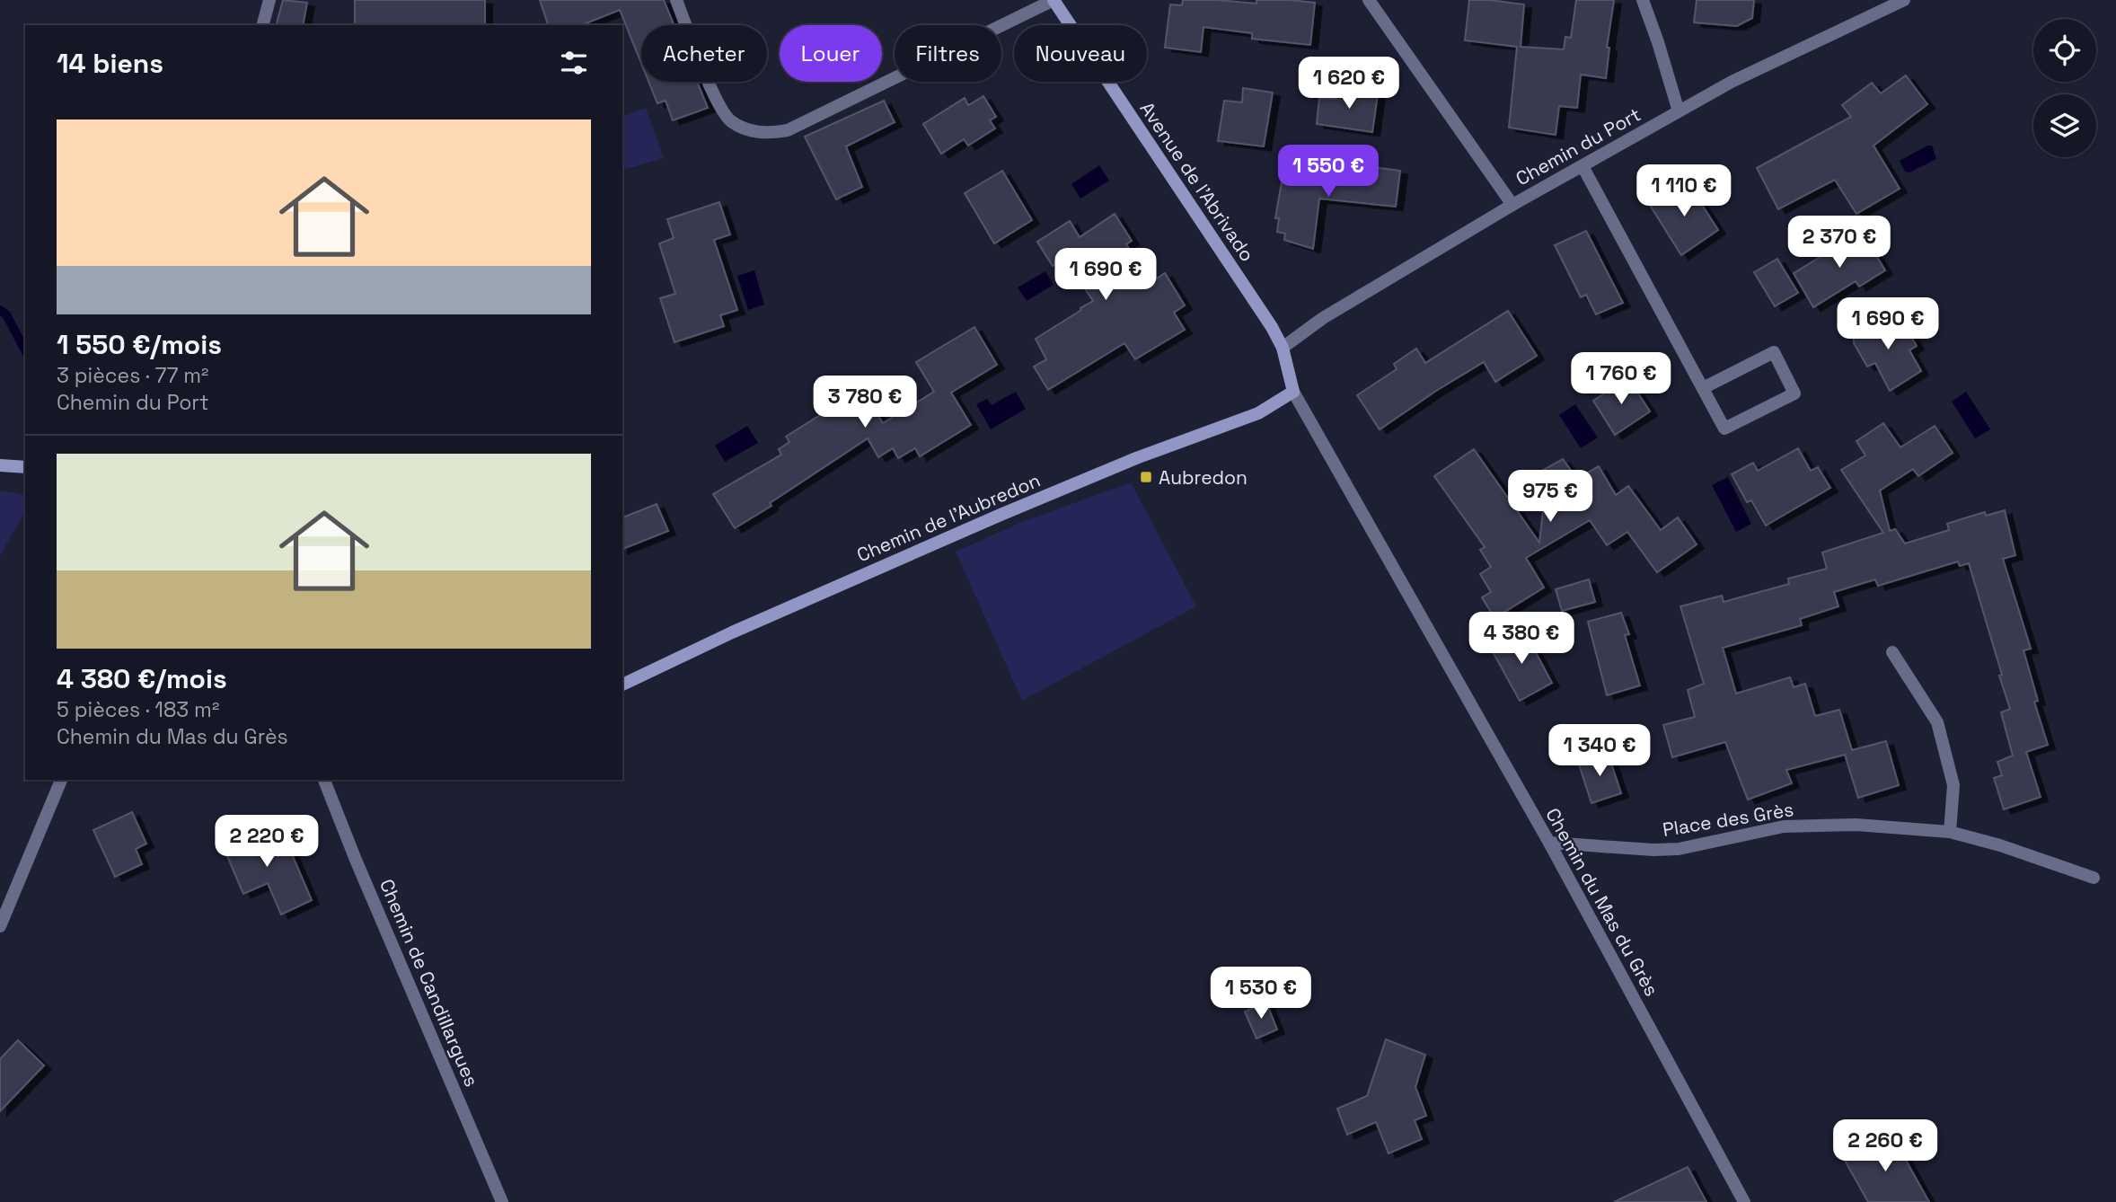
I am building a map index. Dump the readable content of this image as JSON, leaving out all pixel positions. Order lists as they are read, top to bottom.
{
  "streets": {
    "street": [
      "Chemin du Port",
      "Avenue de l'Abrivado",
      "Chemin de l'Aubredon",
      "Place des Grès",
      "Chemin du Mas du Grès",
      "Chemin de Candillargues"
    ]
  },
  "crossings": [
    ["Chemin du Port", "Avenue de l'Abrivado"],
    ["Avenue de l'Abrivado", "Chemin de l'Aubredon"],
    ["Avenue de l'Abrivado", "Chemin du Mas du Grès"],
    ["Chemin de l'Aubredon", "Chemin du Mas du Grès"],
    ["Place des Grès", "Chemin du Mas du Grès"]
  ],
  "places": {
    "transit": ["Aubredon"]
  },
  "page": {
    "chip": [
      "Acheter",
      "Louer",
      "Filtres",
      "Nouveau"
    ],
    "heading": "14 biens",
    "price": [
      "1 620 €",
      "1 550 €",
      "1 110 €",
      "2 370 €",
      "1 690 €",
      "1 690 €",
      "1 760 €",
      "3 780 €",
      "975 €",
      "4 380 €",
      "1 340 €",
      "2 220 €",
      "1 530 €",
      "2 260 €"
    ],
    "list": [
      {
        "name": "1 550 €/mois",
        "note": "3 pièces · 77 m² · Chemin du Port"
      },
      {
        "name": "4 380 €/mois",
        "note": "5 pièces · 183 m² · Chemin du Mas du Grès"
      }
    ]
  }
}
